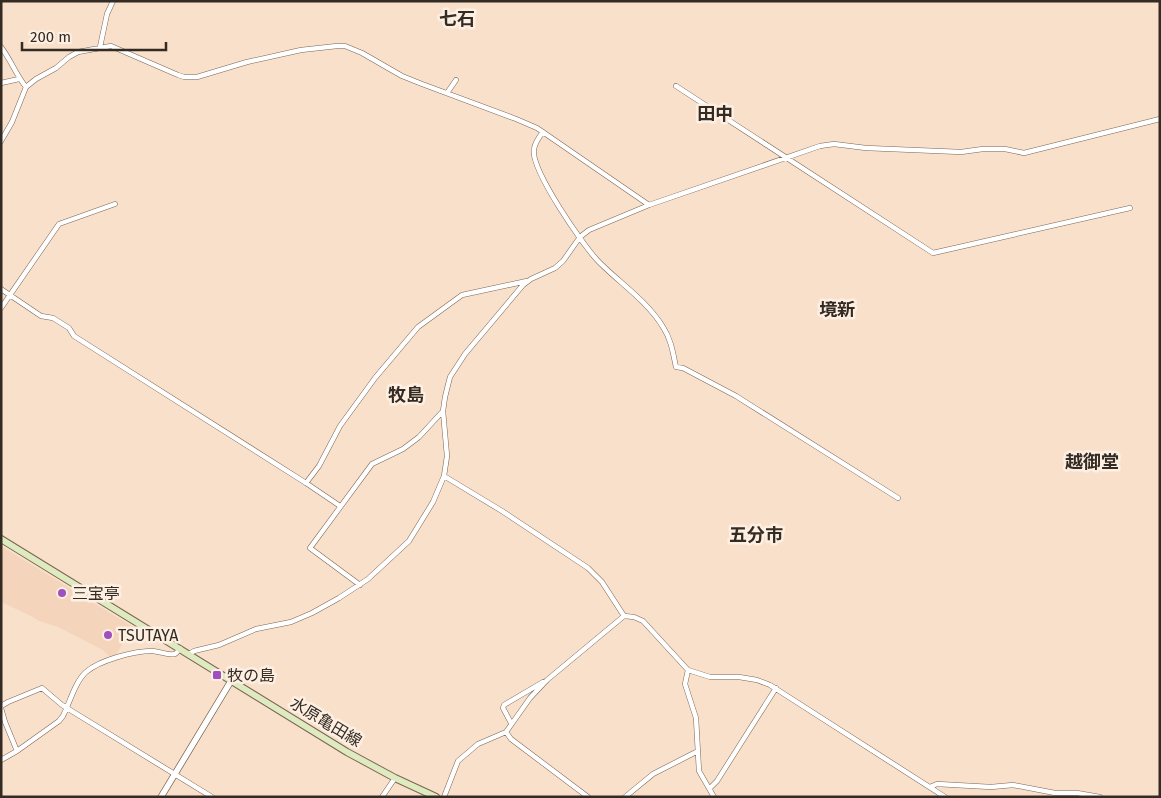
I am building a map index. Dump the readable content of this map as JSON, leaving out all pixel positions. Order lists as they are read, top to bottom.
{
  "streets": {
    "main road": ["水原亀田線"]
  },
  "districts": [
    "七石",
    "田中",
    "境新",
    "牧島",
    "越御堂",
    "五分市"
  ],
  "places": {
    "other": ["三宝亭", "TSUTAYA"],
    "transit": ["牧の島"]
  },
  "scale_bar": "200 m"
}
